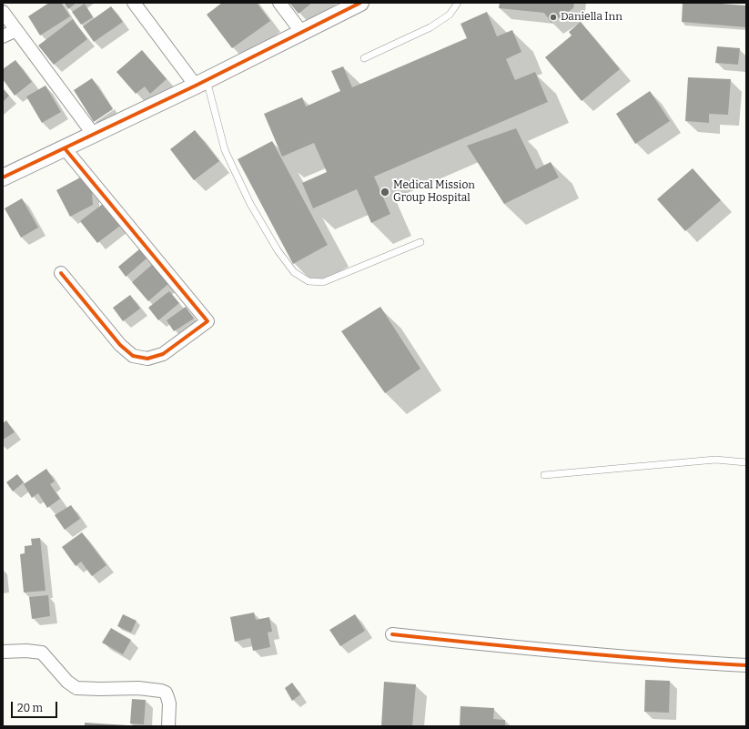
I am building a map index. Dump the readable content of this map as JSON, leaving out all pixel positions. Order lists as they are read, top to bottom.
{
  "places": ["Daniella Inn", "Medical Mission Group Hospital"],
  "scale_bar": "20 m"
}
